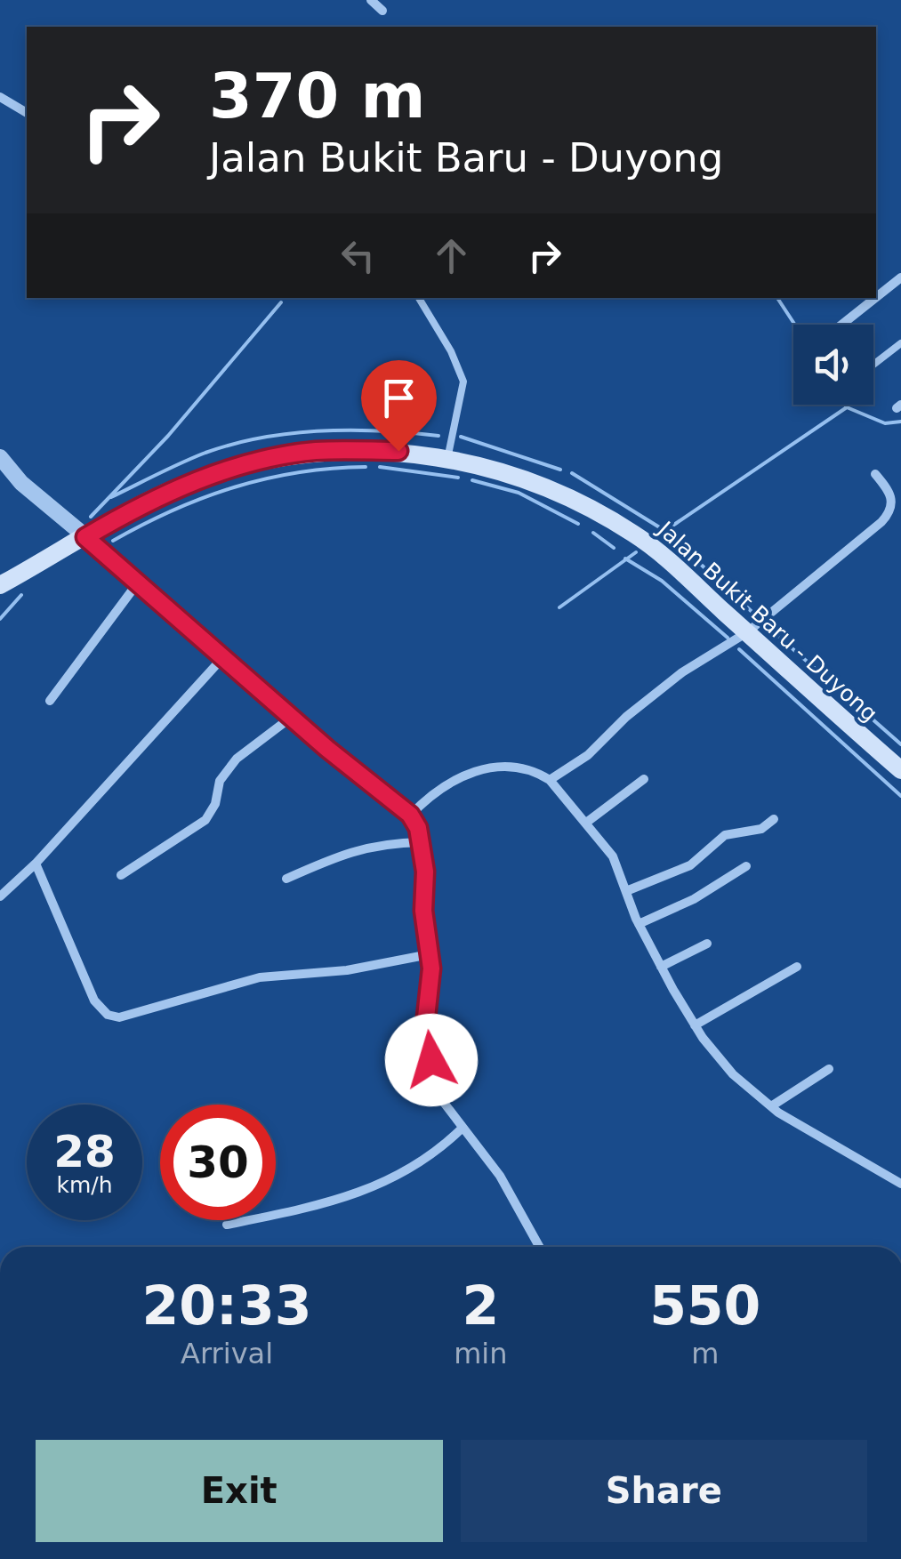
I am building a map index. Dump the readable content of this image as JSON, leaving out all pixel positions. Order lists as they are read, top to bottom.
{
  "streets": {
    "main road": ["Jalan Bukit Baru - Duyong"]
  },
  "page": {
    "turn": ["370 m", "Jalan Bukit Baru - Duyong"],
    "speed": "28 km/h",
    "limit": "30",
    "eta": [
      "20:33",
      "Arrival",
      "2",
      "min",
      "550",
      "m"
    ],
    "buttons": ["Exit", "Share"]
  }
}
